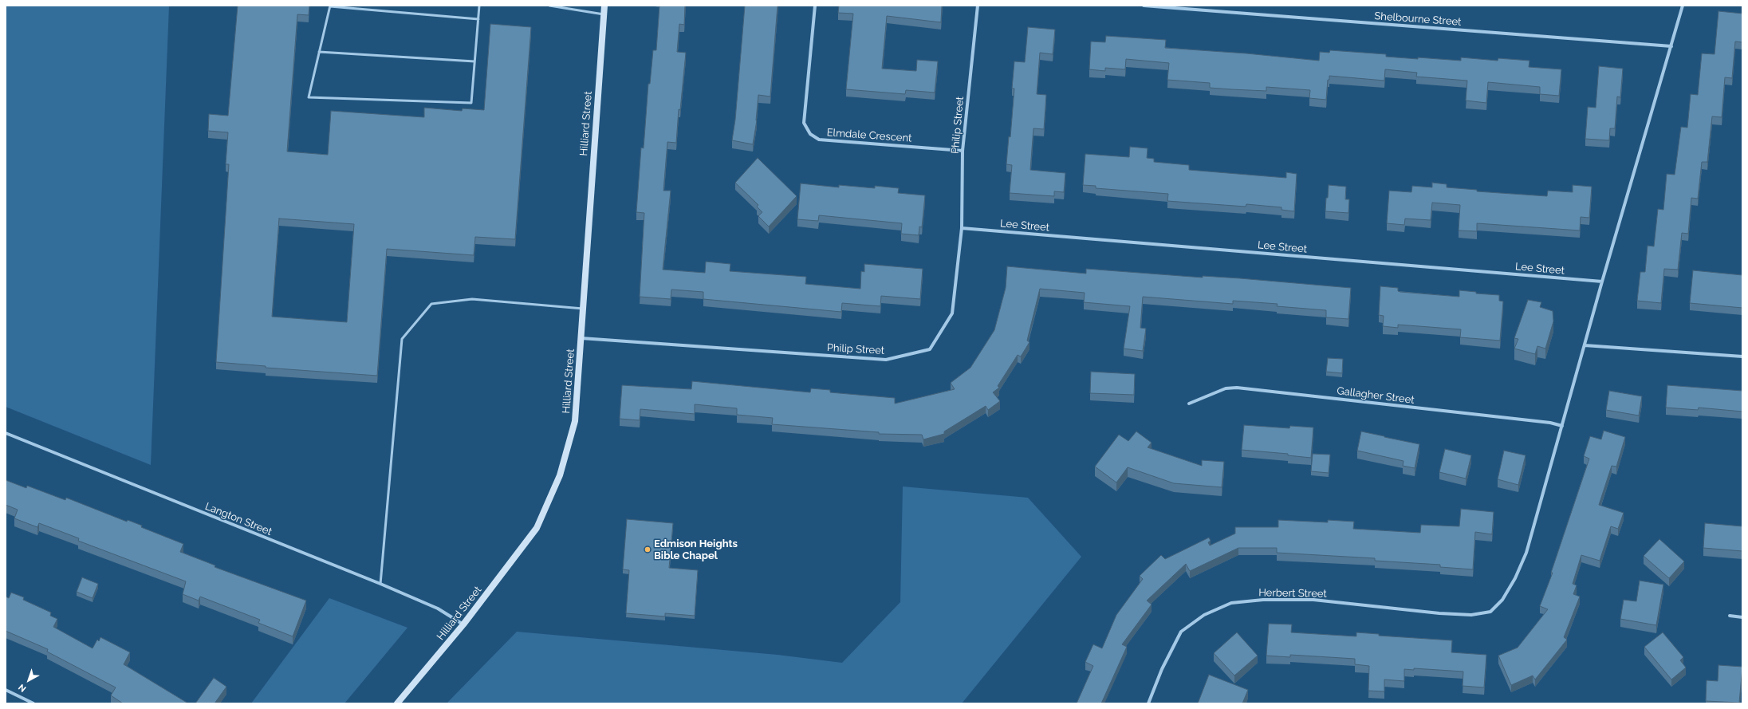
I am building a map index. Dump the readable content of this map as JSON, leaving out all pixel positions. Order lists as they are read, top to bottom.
{
  "streets": {
    "street": [
      "Shelbourne Street",
      "Hilliard Street",
      "Philip Street",
      "Elmdale Crescent",
      "Lee Street",
      "Gallagher Street",
      "Langton Street",
      "Herbert Street"
    ]
  },
  "crossings": [
    ["Hilliard Street", "Philip Street"],
    ["Hilliard Street", "Langton Street"],
    ["Philip Street", "Elmdale Crescent"],
    ["Philip Street", "Lee Street"],
    ["Gallagher Street", "Herbert Street"]
  ],
  "places": ["Edmison Heights Bible Chapel"],
  "north": "bottom left"
}
